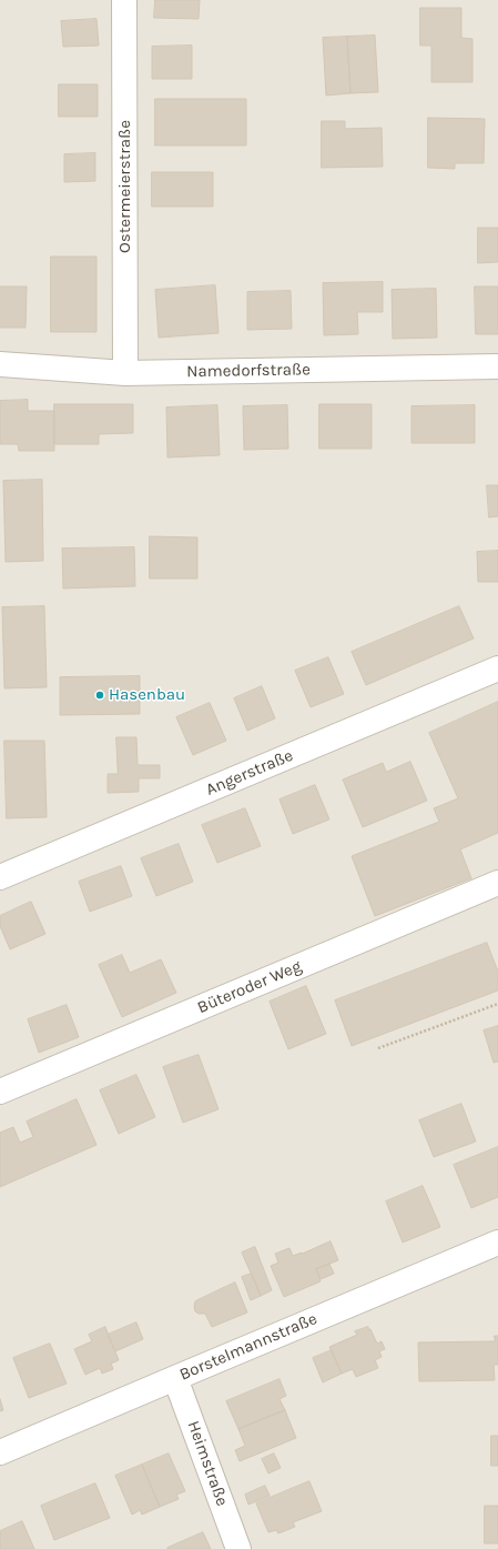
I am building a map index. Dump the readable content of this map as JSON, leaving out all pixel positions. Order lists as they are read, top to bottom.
{
  "streets": {
    "street": [
      "Ostermeierstraße",
      "Namedorfstraße",
      "Angerstraße",
      "Büteroder Weg",
      "Borstelmannstraße",
      "Heimstraße"
    ]
  },
  "crossings": [
    ["Ostermeierstraße", "Namedorfstraße"],
    ["Borstelmannstraße", "Heimstraße"]
  ],
  "places": ["Hasenbau"]
}
